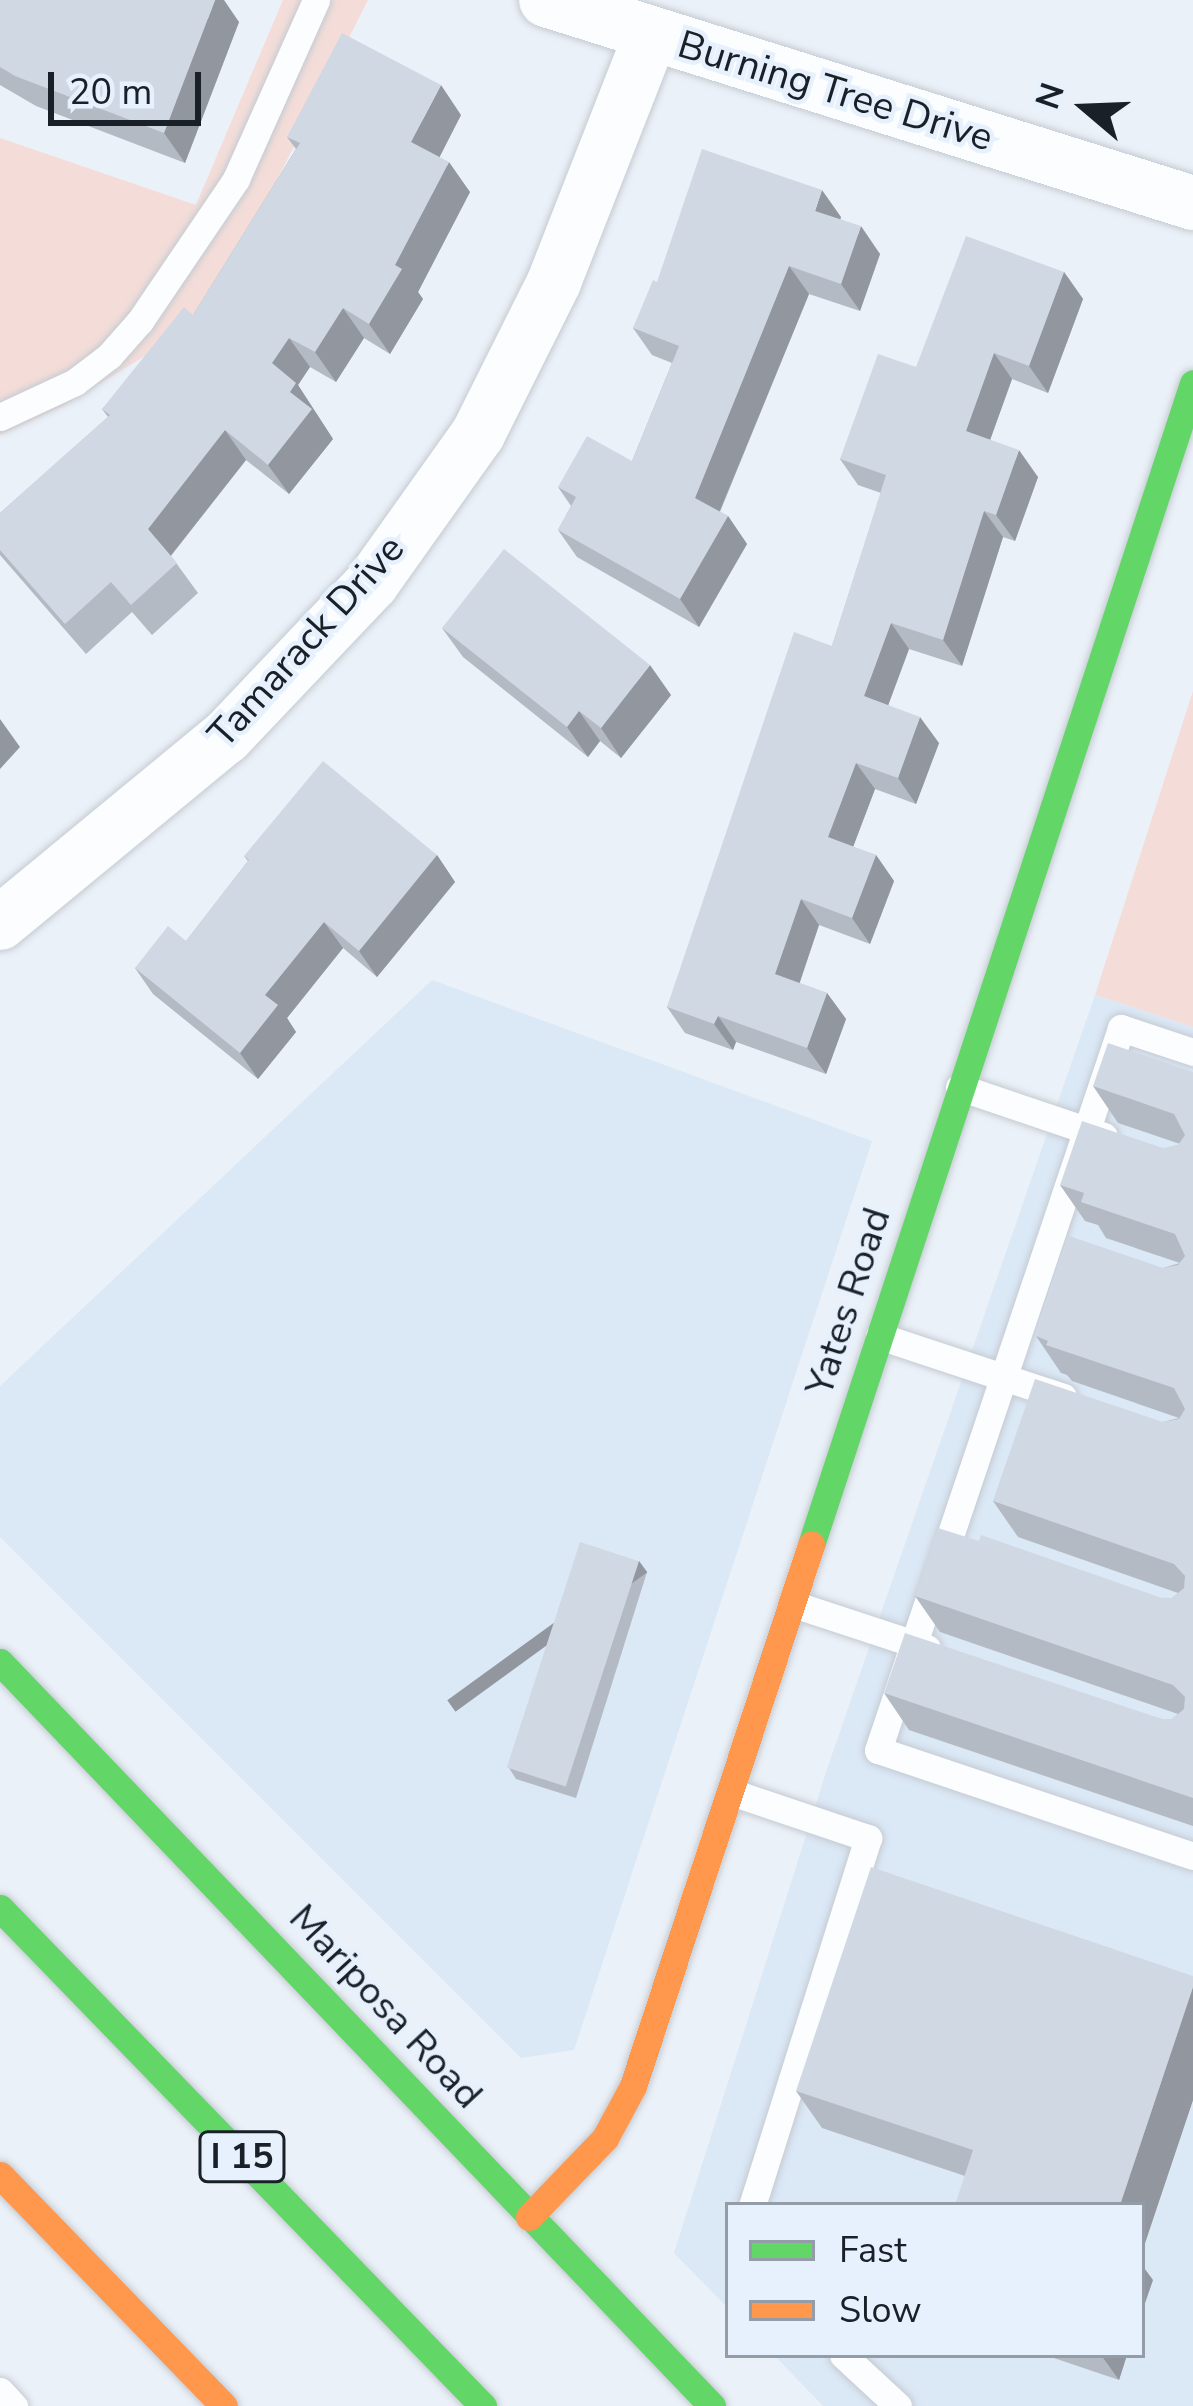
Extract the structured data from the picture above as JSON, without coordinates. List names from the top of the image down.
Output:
{
  "streets": {
    "main road": ["Yates Road", "Mariposa Road", "I 15"],
    "street": ["Burning Tree Drive", "Tamarack Drive"]
  },
  "crossings": [
    ["Burning Tree Drive", "Tamarack Drive"],
    ["Yates Road", "Mariposa Road"]
  ],
  "legend": ["Fast", "Slow"],
  "scale_bar": "20 m",
  "north": "left"
}
